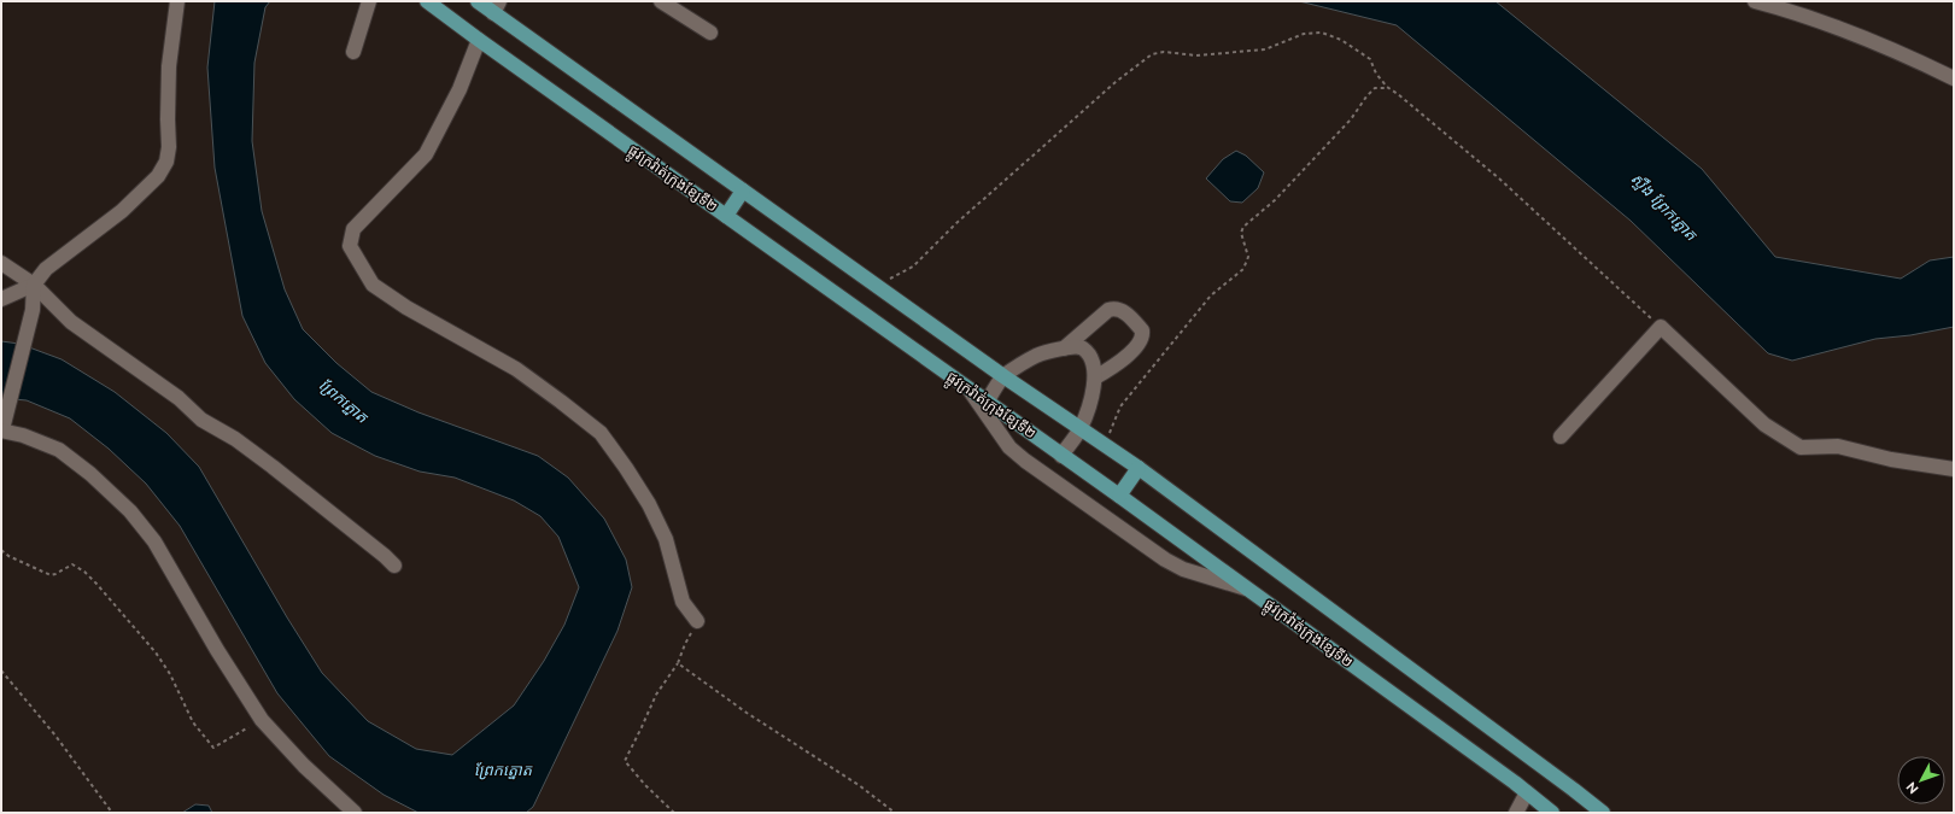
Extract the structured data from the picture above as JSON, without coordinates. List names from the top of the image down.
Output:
{
  "streets": {
    "main road": ["ផ្លូវក្រវ៉ាត់ក្រុងខ្សែទី២"]
  },
  "water": ["ស្ទឹង ព្រែកត្នោត", "ព្រែកត្នោត"],
  "north": "bottom left"
}
